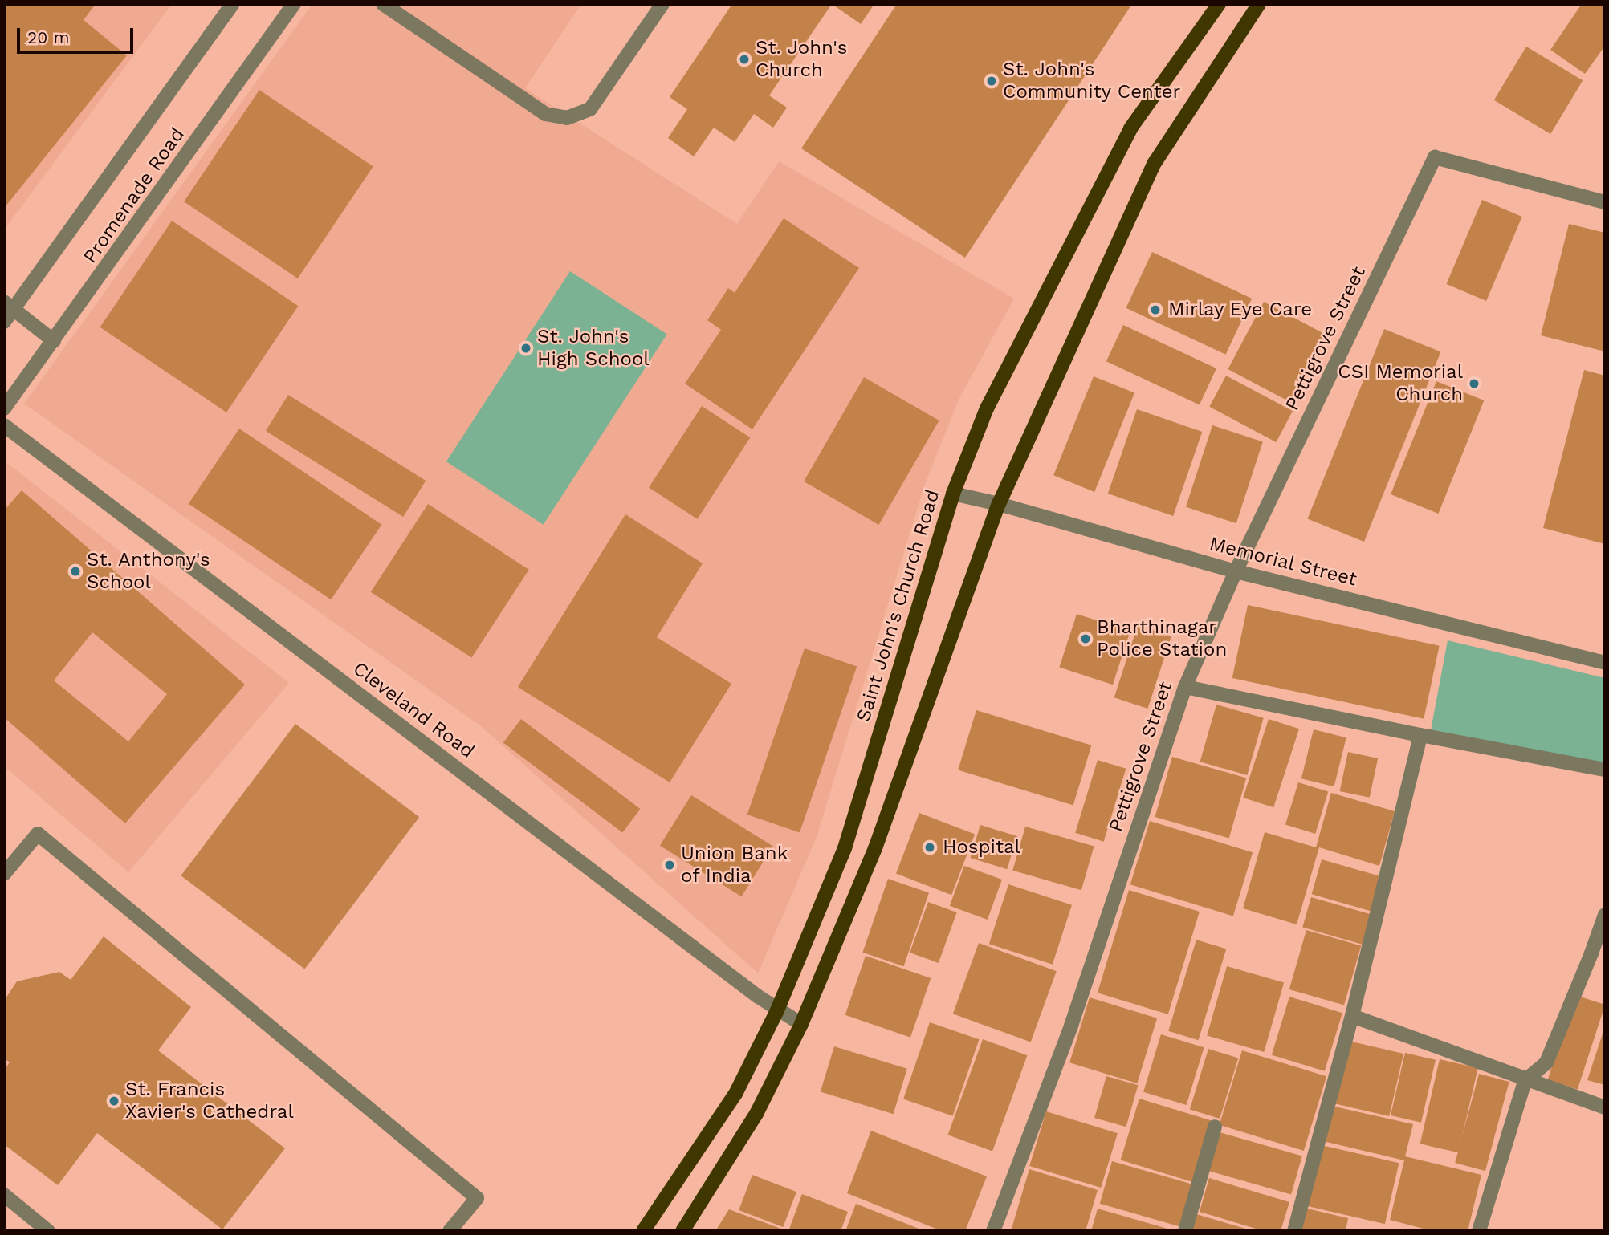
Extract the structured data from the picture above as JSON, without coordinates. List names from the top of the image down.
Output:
{
  "streets": {
    "main road": ["Saint John's Church Road"],
    "street": [
      "Promenade Road",
      "Pettigrove Street",
      "Memorial Street",
      "Cleveland Road"
    ]
  },
  "crossings": [
    ["Pettigrove Street", "Memorial Street"],
    ["Memorial Street", "Saint John's Church Road"],
    ["Saint John's Church Road", "Cleveland Road"]
  ],
  "places": [
    "St. John's Church",
    "St. John's Community Center",
    "Mirlay Eye Care",
    "St. John's High School",
    "CSI Memorial Church",
    "St. Anthony's School",
    "Bharthinagar Police Station",
    "Hospital",
    "Union Bank of India",
    "St. Francis Xavier's Cathedral"
  ],
  "scale_bar": "20 m"
}
